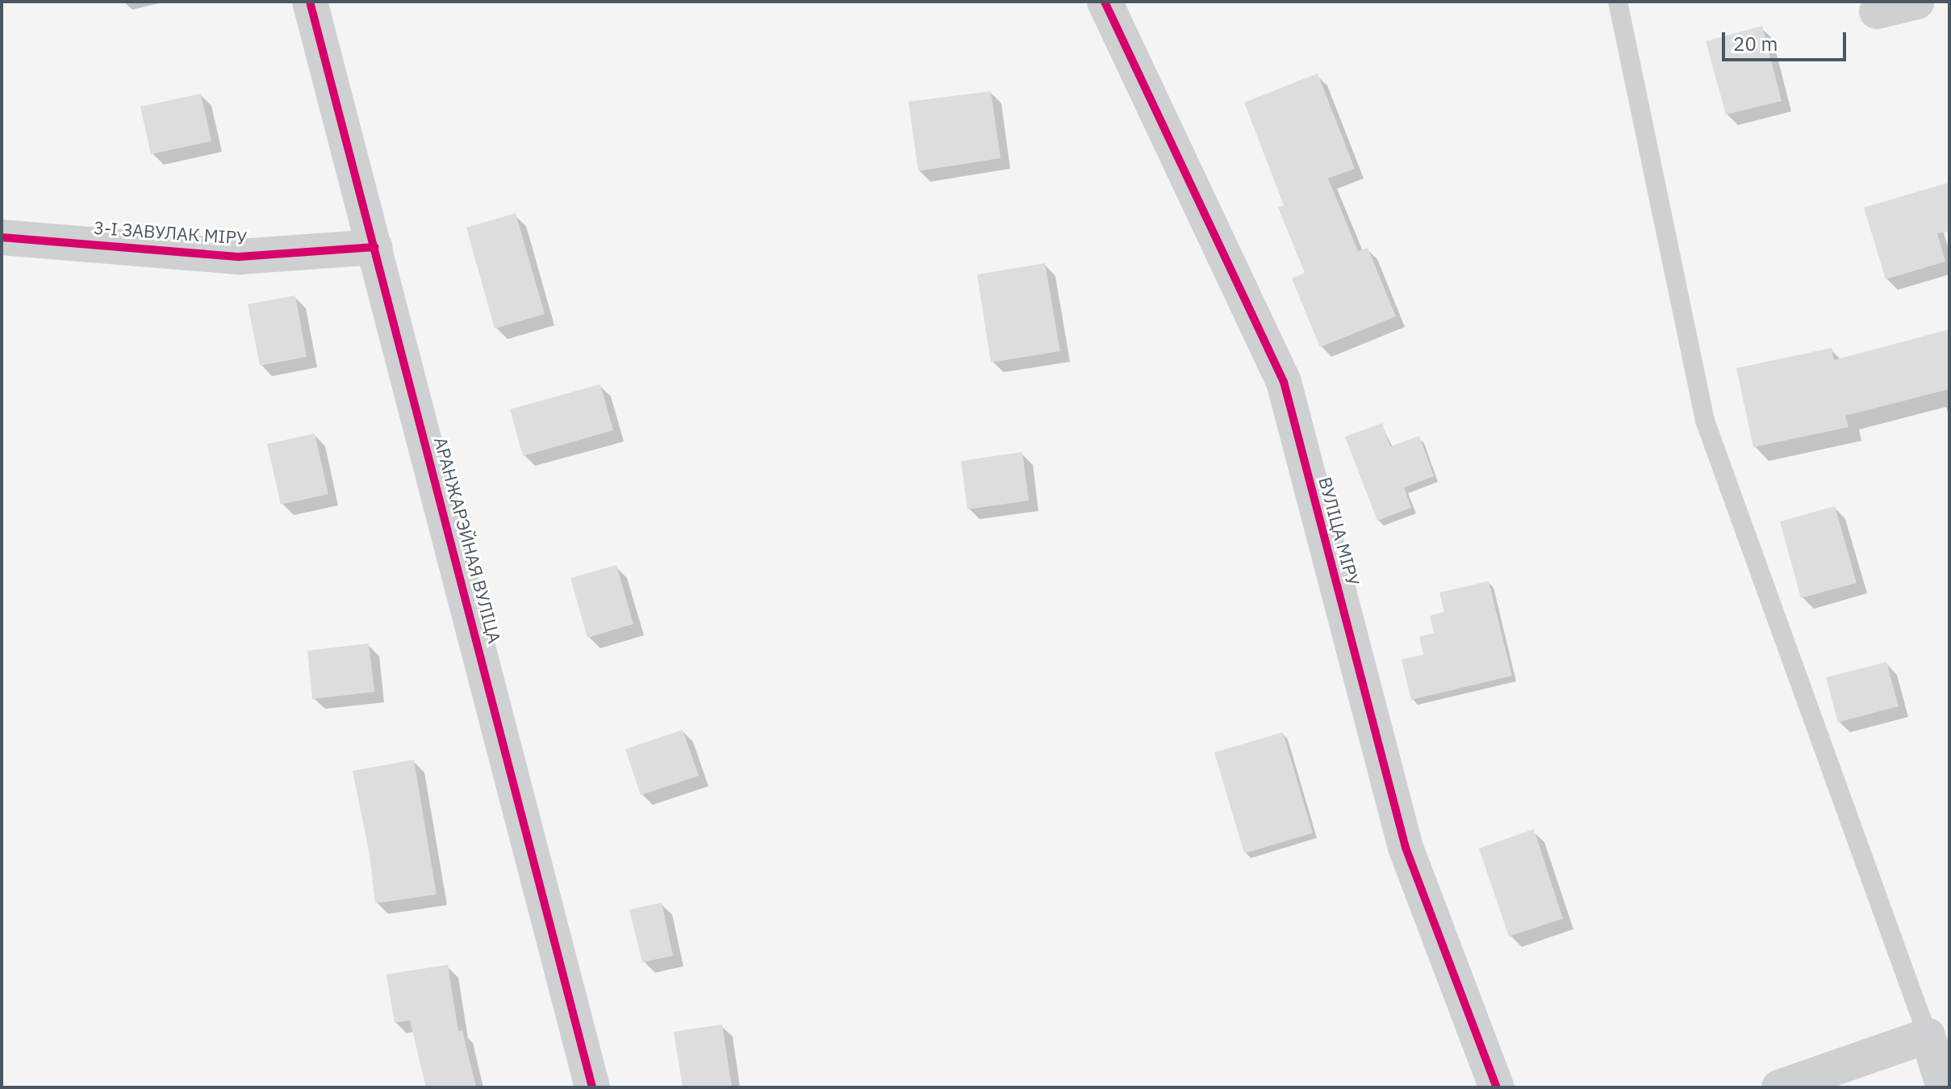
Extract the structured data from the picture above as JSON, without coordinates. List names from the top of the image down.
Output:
{
  "streets": {
    "street": ["3-І ЗАВУЛАК МІРУ", "ВУЛІЦА МІРУ", "АРАНЖАРЭЙНАЯ ВУЛІЦА"]
  },
  "crossings": [
    ["3-І ЗАВУЛАК МІРУ", "АРАНЖАРЭЙНАЯ ВУЛІЦА"]
  ],
  "scale_bar": "20 m"
}
